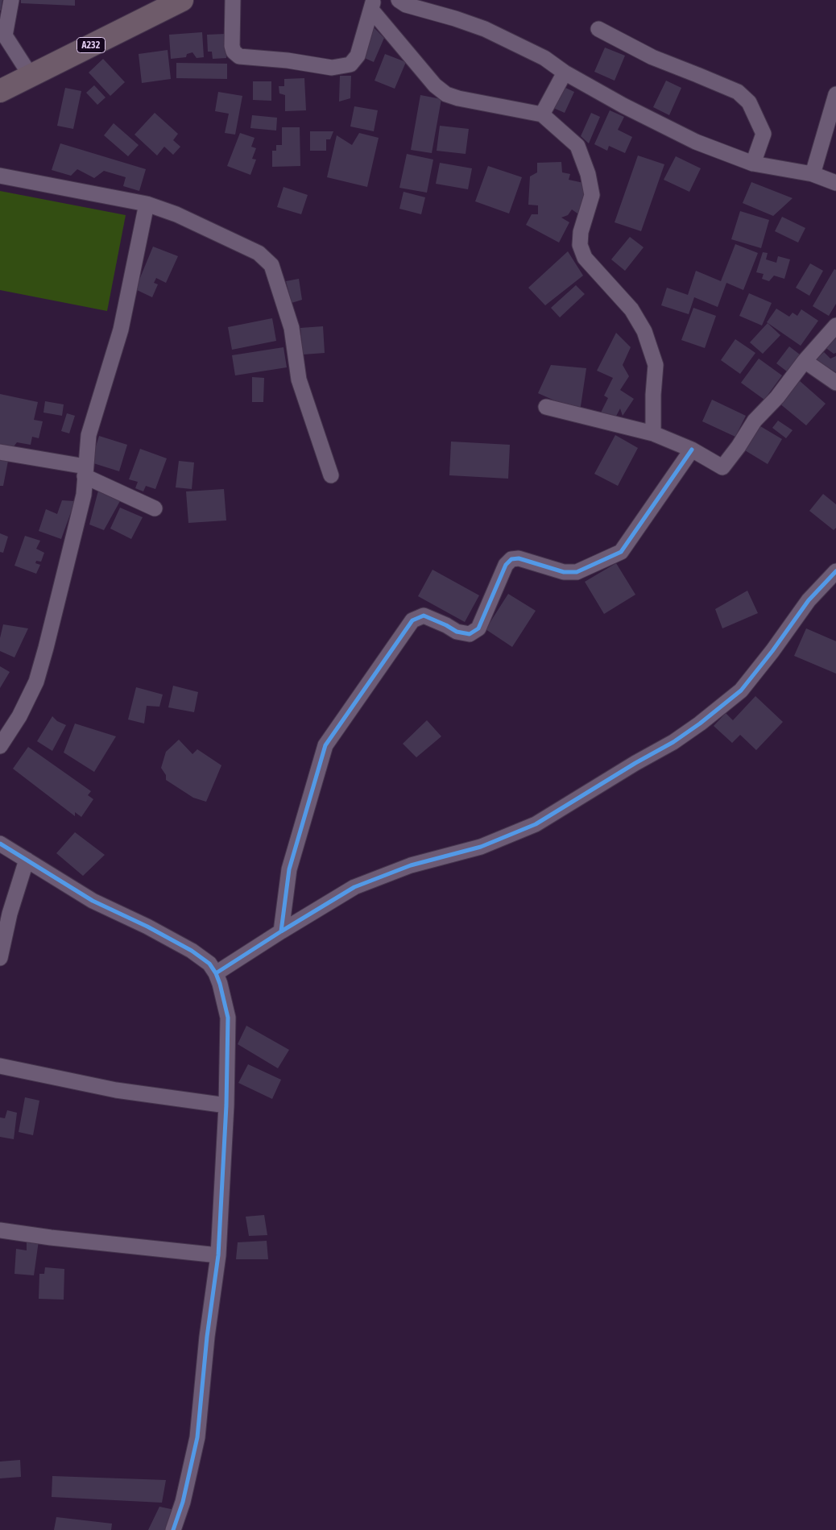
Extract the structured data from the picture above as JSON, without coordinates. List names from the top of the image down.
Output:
{
  "streets": {
    "main road": ["A232"]
  }
}
